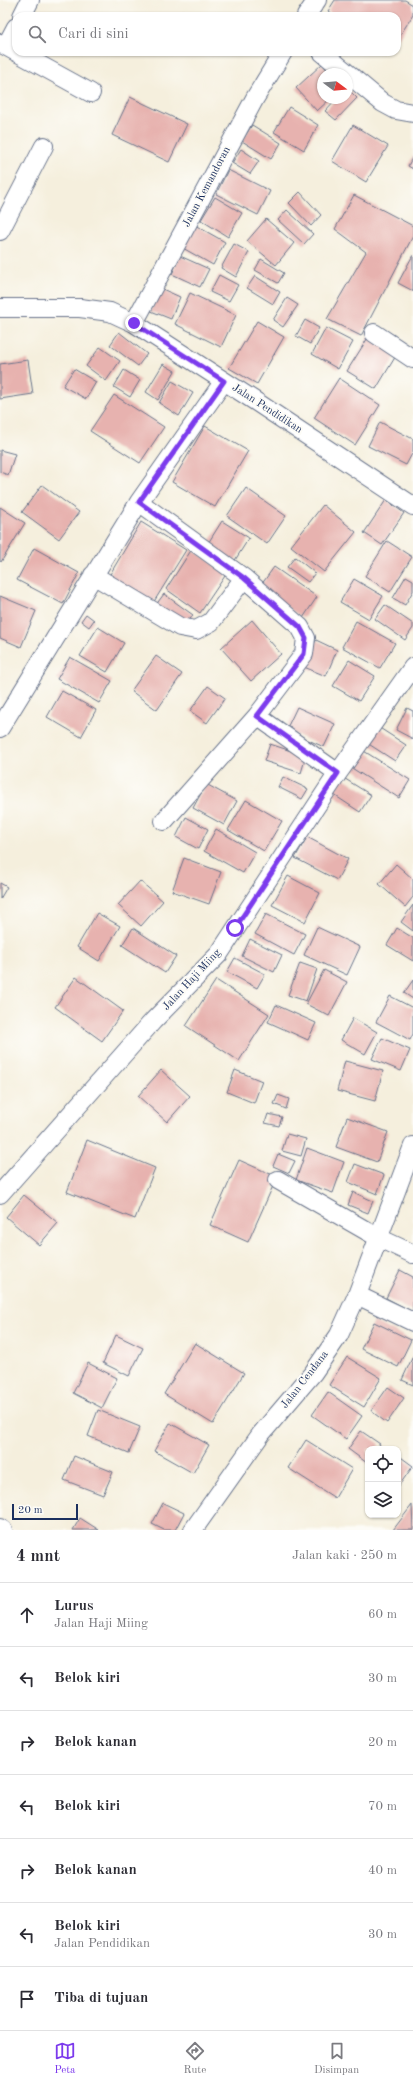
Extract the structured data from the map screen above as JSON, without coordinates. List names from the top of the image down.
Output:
{
  "streets": {
    "street": [
      "Jalan Kemandoran",
      "Jalan Pendidikan",
      "Jalan Haji Miing",
      "Jalan Cendana"
    ]
  },
  "crossings": [
    ["Jalan Kemandoran", "Jalan Pendidikan"]
  ],
  "scale_bar": "20 m",
  "north": "right",
  "page": {
    "search": "Cari di sini",
    "scale": "20 m",
    "heading": ["4 mnt", "Jalan kaki · 250 m"],
    "list": [
      ["Lurus", "Jalan Haji Miing", "60 m"],
      ["Belok kiri", "30 m"],
      ["Belok kanan", "20 m"],
      ["Belok kiri", "70 m"],
      ["Belok kanan", "40 m"],
      ["Belok kiri", "Jalan Pendidikan", "30 m"],
      "Tiba di tujuan"
    ],
    "nav": ["Peta", "Rute", "Disimpan"]
  }
}
